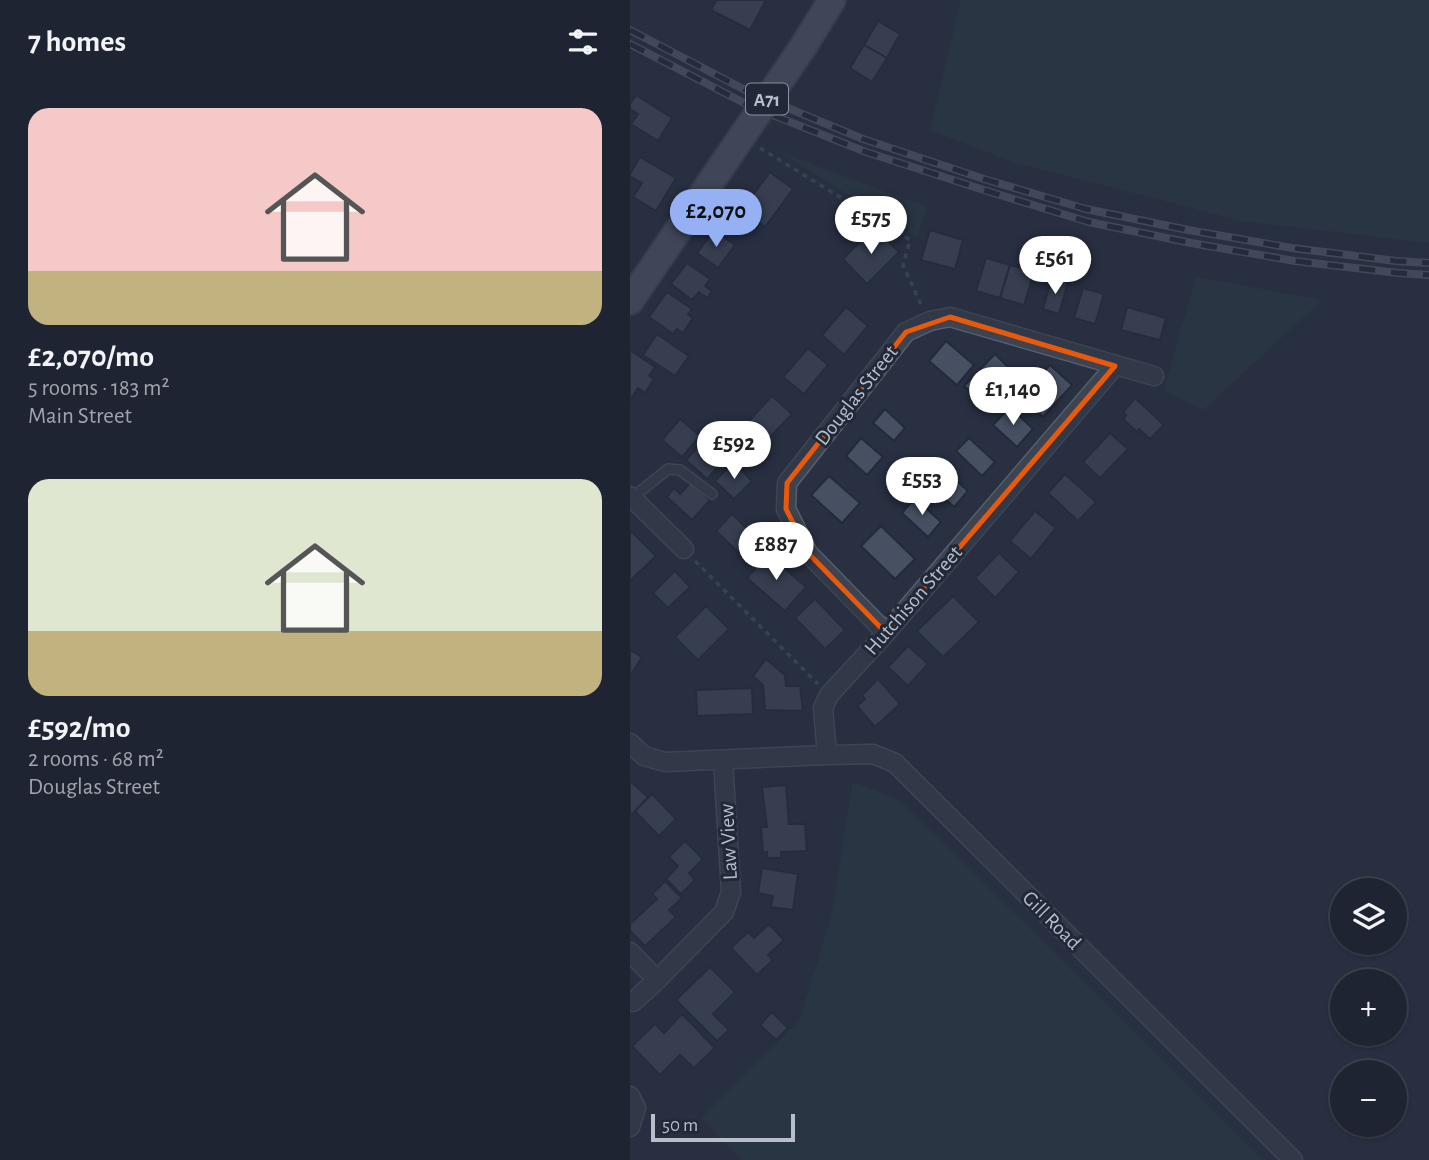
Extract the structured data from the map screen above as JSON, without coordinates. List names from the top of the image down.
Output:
{
  "streets": {
    "main road": ["A71"],
    "street": [
      "Douglas Street",
      "Hutchison Street",
      "Law View",
      "Gill Road"
    ]
  },
  "crossings": [
    ["Douglas Street", "Hutchison Street"],
    ["Law View", "Gill Road"]
  ],
  "scale_bar": "50 m",
  "page": {
    "heading": "7 homes",
    "list": [
      {
        "name": "£2,070/mo",
        "note": "5 rooms · 183 m² · Main Street"
      },
      {
        "name": "£592/mo",
        "note": "2 rooms · 68 m² · Douglas Street"
      }
    ],
    "price": [
      "£2,070",
      "£575",
      "£561",
      "£1,140",
      "£592",
      "£553",
      "£887"
    ],
    "map_buttons": ["+", "−"],
    "scale": "50 m"
  }
}
